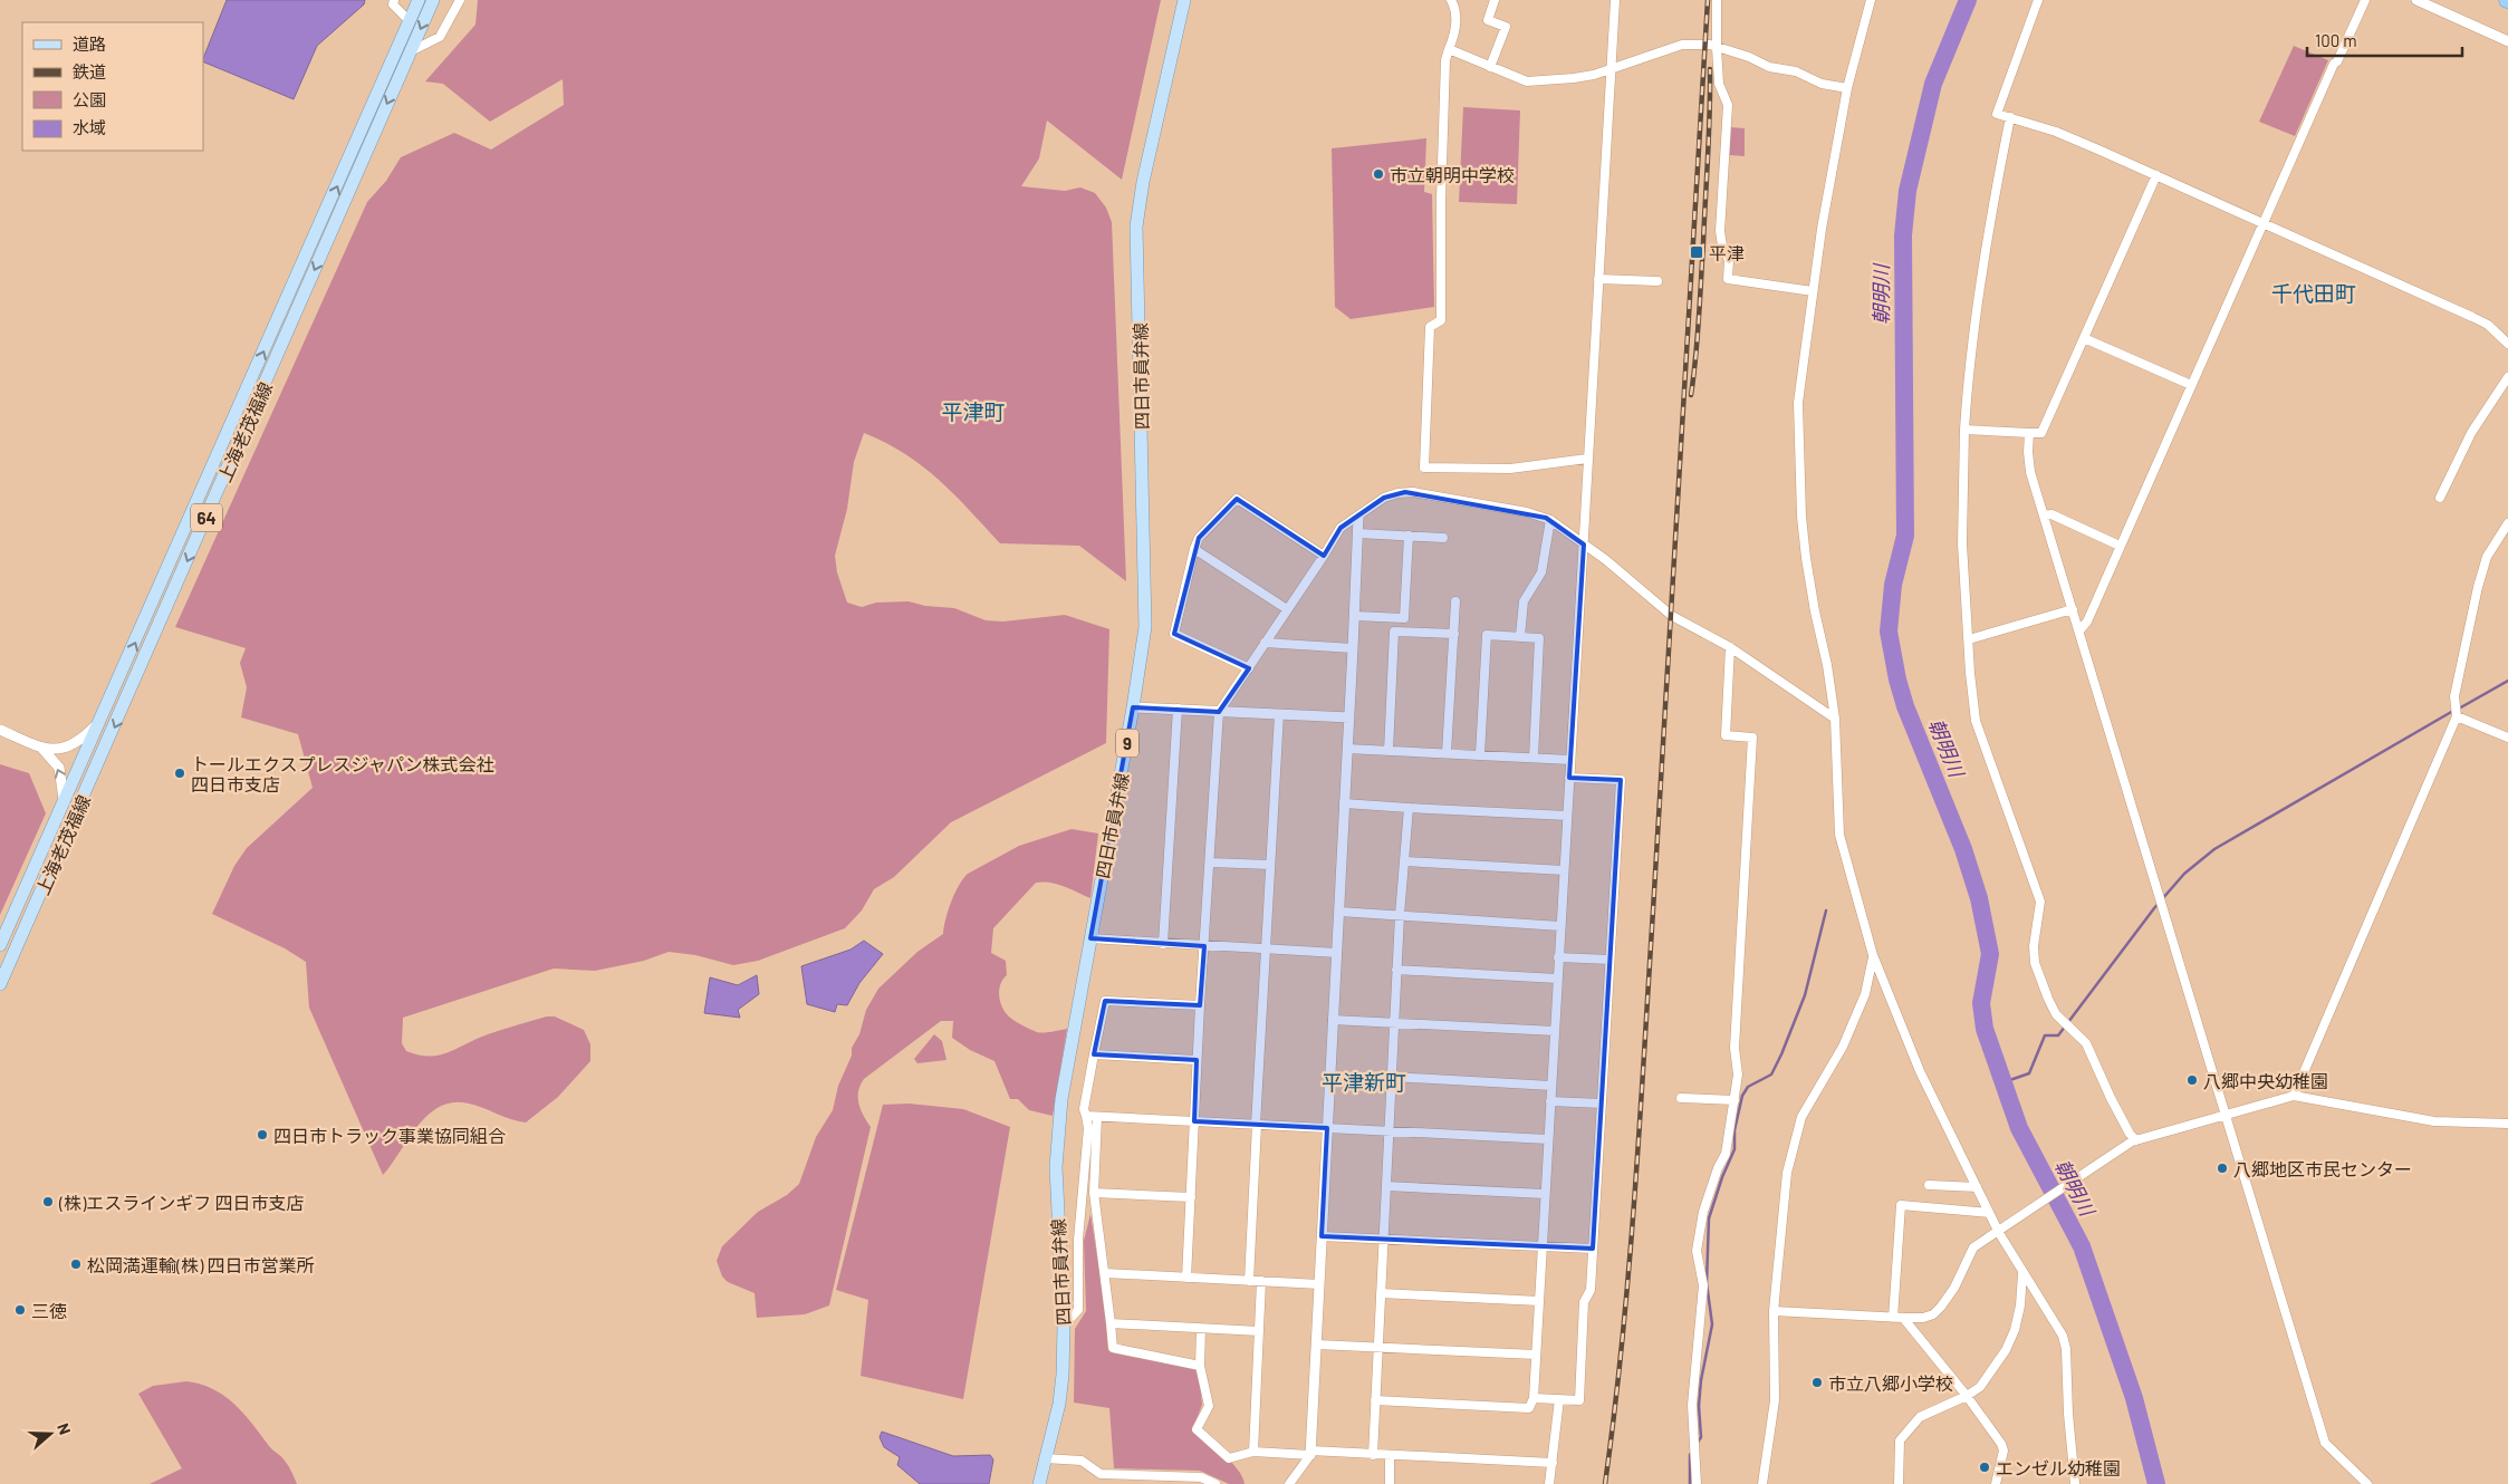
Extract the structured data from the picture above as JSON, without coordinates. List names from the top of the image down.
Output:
{
  "streets": {
    "main road": [
      "四日市員弁線",
      "上海老茂福線",
      "64",
      "9"
    ]
  },
  "districts": ["千代田町", "平津町", "平津新町"],
  "water": ["朝明川"],
  "places": {
    "other": [
      "市立朝明中学校",
      "トールエクスプレスジャパン株式会社 四日市支店",
      "八郷中央幼稚園",
      "四日市トラック事業協同組合",
      "八郷地区市民センター",
      "(株)エスラインギフ 四日市支店",
      "松岡満運輸(株) 四日市営業所",
      "三徳",
      "市立八郷小学校",
      "エンゼル幼稚園"
    ],
    "transit": ["平津"]
  },
  "legend": [
    "道路",
    "鉄道",
    "公園",
    "水域"
  ],
  "scale_bar": "100 m",
  "north": "right"
}
